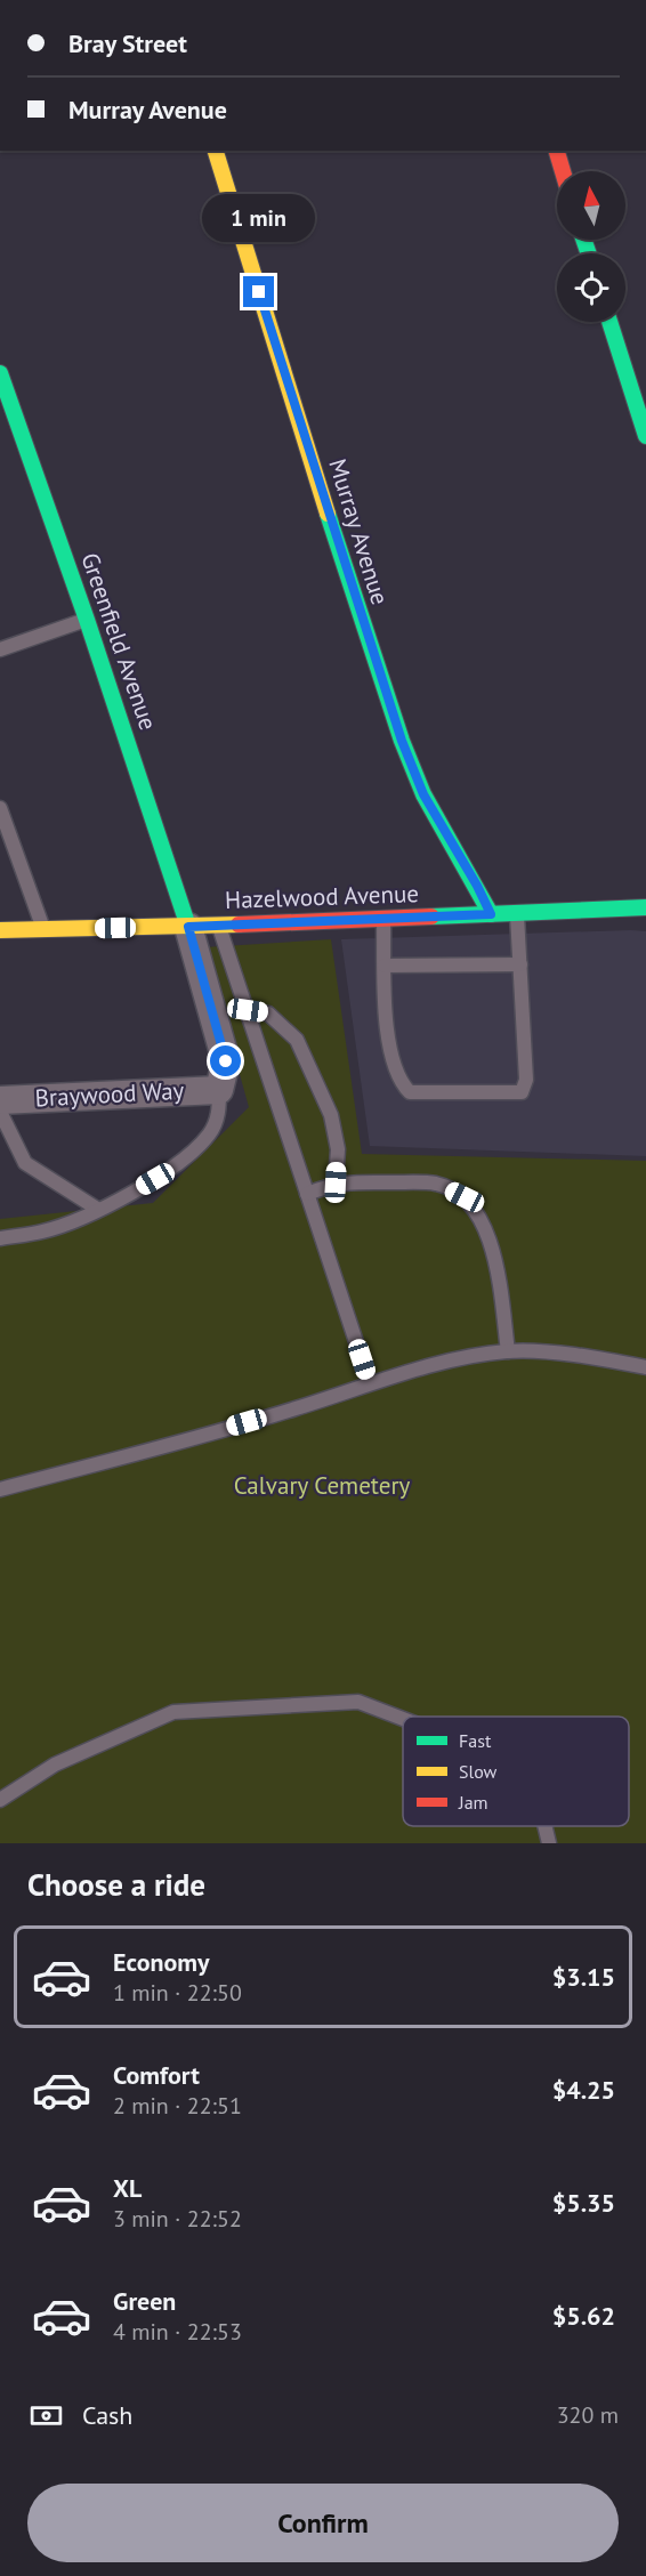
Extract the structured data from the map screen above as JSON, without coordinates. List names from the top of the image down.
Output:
{
  "streets": {
    "main road": ["Murray Avenue", "Greenfield Avenue", "Hazelwood Avenue"],
    "street": ["Braywood Way"]
  },
  "crossings": [
    ["Murray Avenue", "Hazelwood Avenue"],
    ["Greenfield Avenue", "Hazelwood Avenue"]
  ],
  "parks": ["Calvary Cemetery"],
  "legend": ["Fast", "Slow", "Jam"],
  "north": "top",
  "page": {
    "banner": ["Bray Street", "Murray Avenue"],
    "bubble": "1 min",
    "heading": "Choose a ride",
    "list": [
      {
        "name": "Economy",
        "note": "1 min · 22:50",
        "value": "$3.15"
      },
      {
        "name": "Comfort",
        "note": "2 min · 22:51",
        "value": "$4.25"
      },
      {
        "name": "XL",
        "note": "3 min · 22:52",
        "value": "$5.35"
      },
      {
        "name": "Green",
        "note": "4 min · 22:53",
        "value": "$5.62"
      }
    ],
    "pay": ["Cash", "320 m"],
    "buttons": "Confirm"
  }
}
